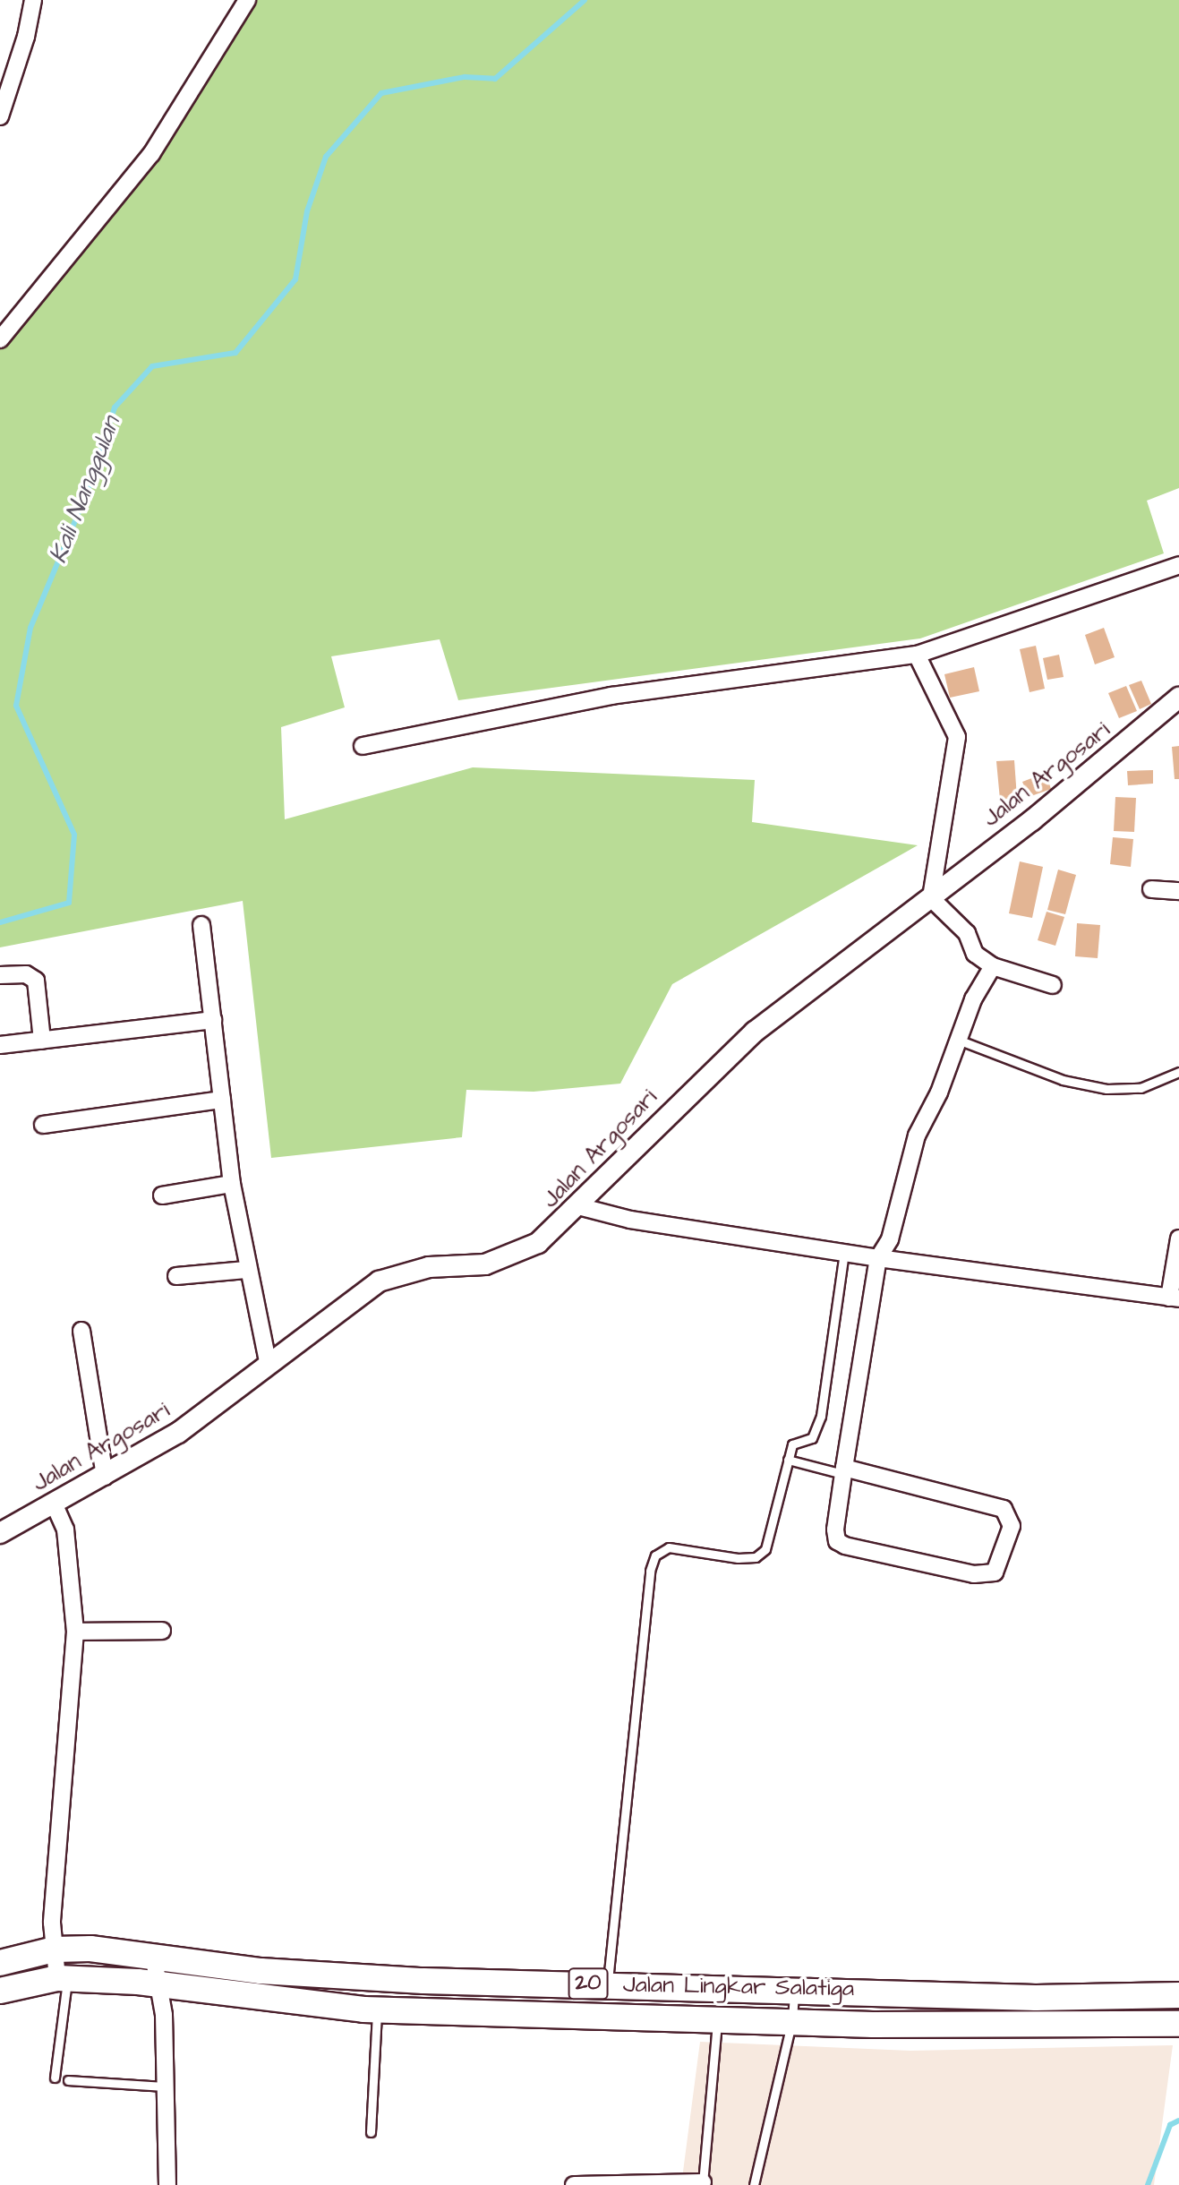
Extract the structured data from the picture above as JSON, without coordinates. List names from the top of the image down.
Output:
{
  "streets": {
    "highway": ["20", "Jalan Lingkar Salatiga"],
    "street": ["Jalan Argosari"]
  },
  "water": ["Kali Nanggulan"]
}
